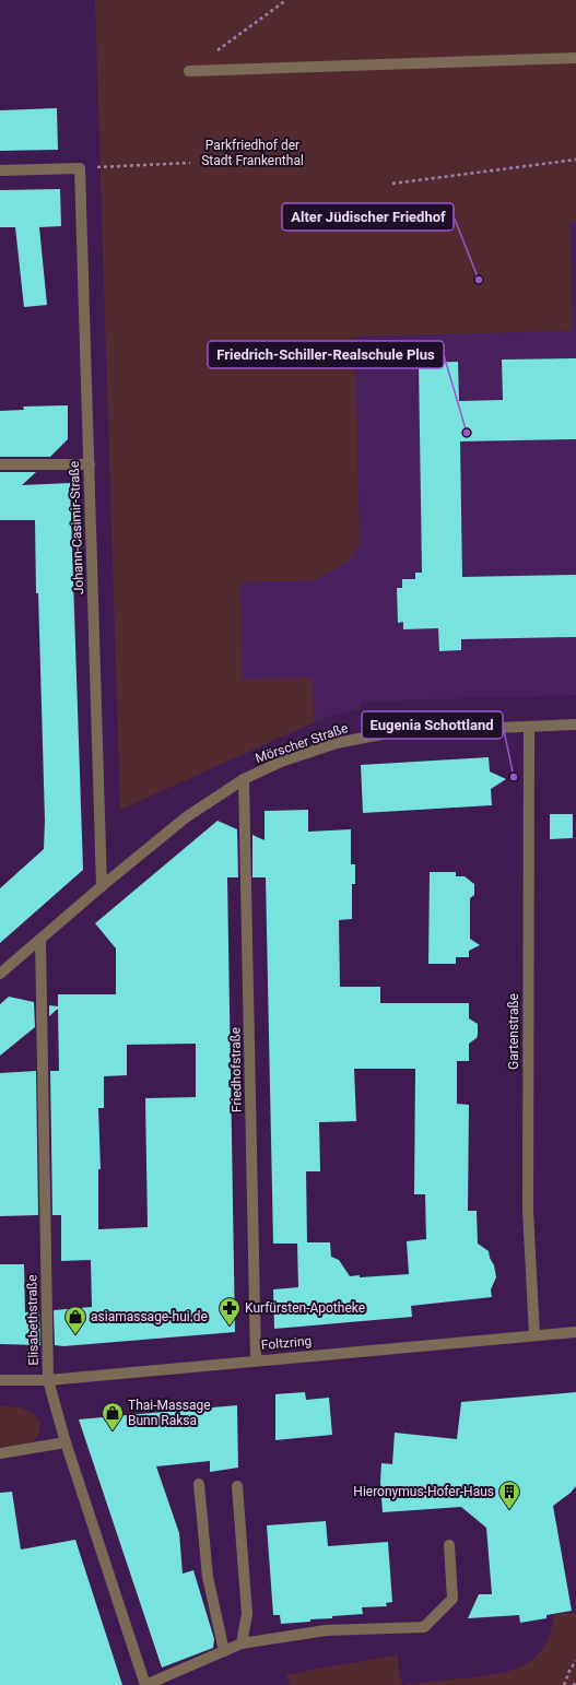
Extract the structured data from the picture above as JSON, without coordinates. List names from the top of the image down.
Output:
{
  "streets": {
    "street": [
      "Johann-Casimir-Straße",
      "Mörscher Straße",
      "Gartenstraße",
      "Friedhofstraße",
      "Elisabethstraße",
      "Foltzring"
    ]
  },
  "crossings": [
    ["Johann-Casimir-Straße", "Mörscher Straße"],
    ["Mörscher Straße", "Gartenstraße"],
    ["Mörscher Straße", "Friedhofstraße"],
    ["Mörscher Straße", "Elisabethstraße"],
    ["Gartenstraße", "Foltzring"],
    ["Friedhofstraße", "Foltzring"],
    ["Elisabethstraße", "Foltzring"]
  ],
  "parks": ["Parkfriedhof der Stadt Frankenthal"],
  "places": {
    "other": ["Alter Jüdischer Friedhof", "Friedrich-Schiller-Realschule Plus", "Eugenia Schottland"],
    "pharmacy": ["Kurfürsten-Apotheke"],
    "shop": ["asiamassage-hui.de", "Thai-Massage Bunn Raksa"],
    "building": ["Hieronymus-Hofer-Haus"]
  }
}
